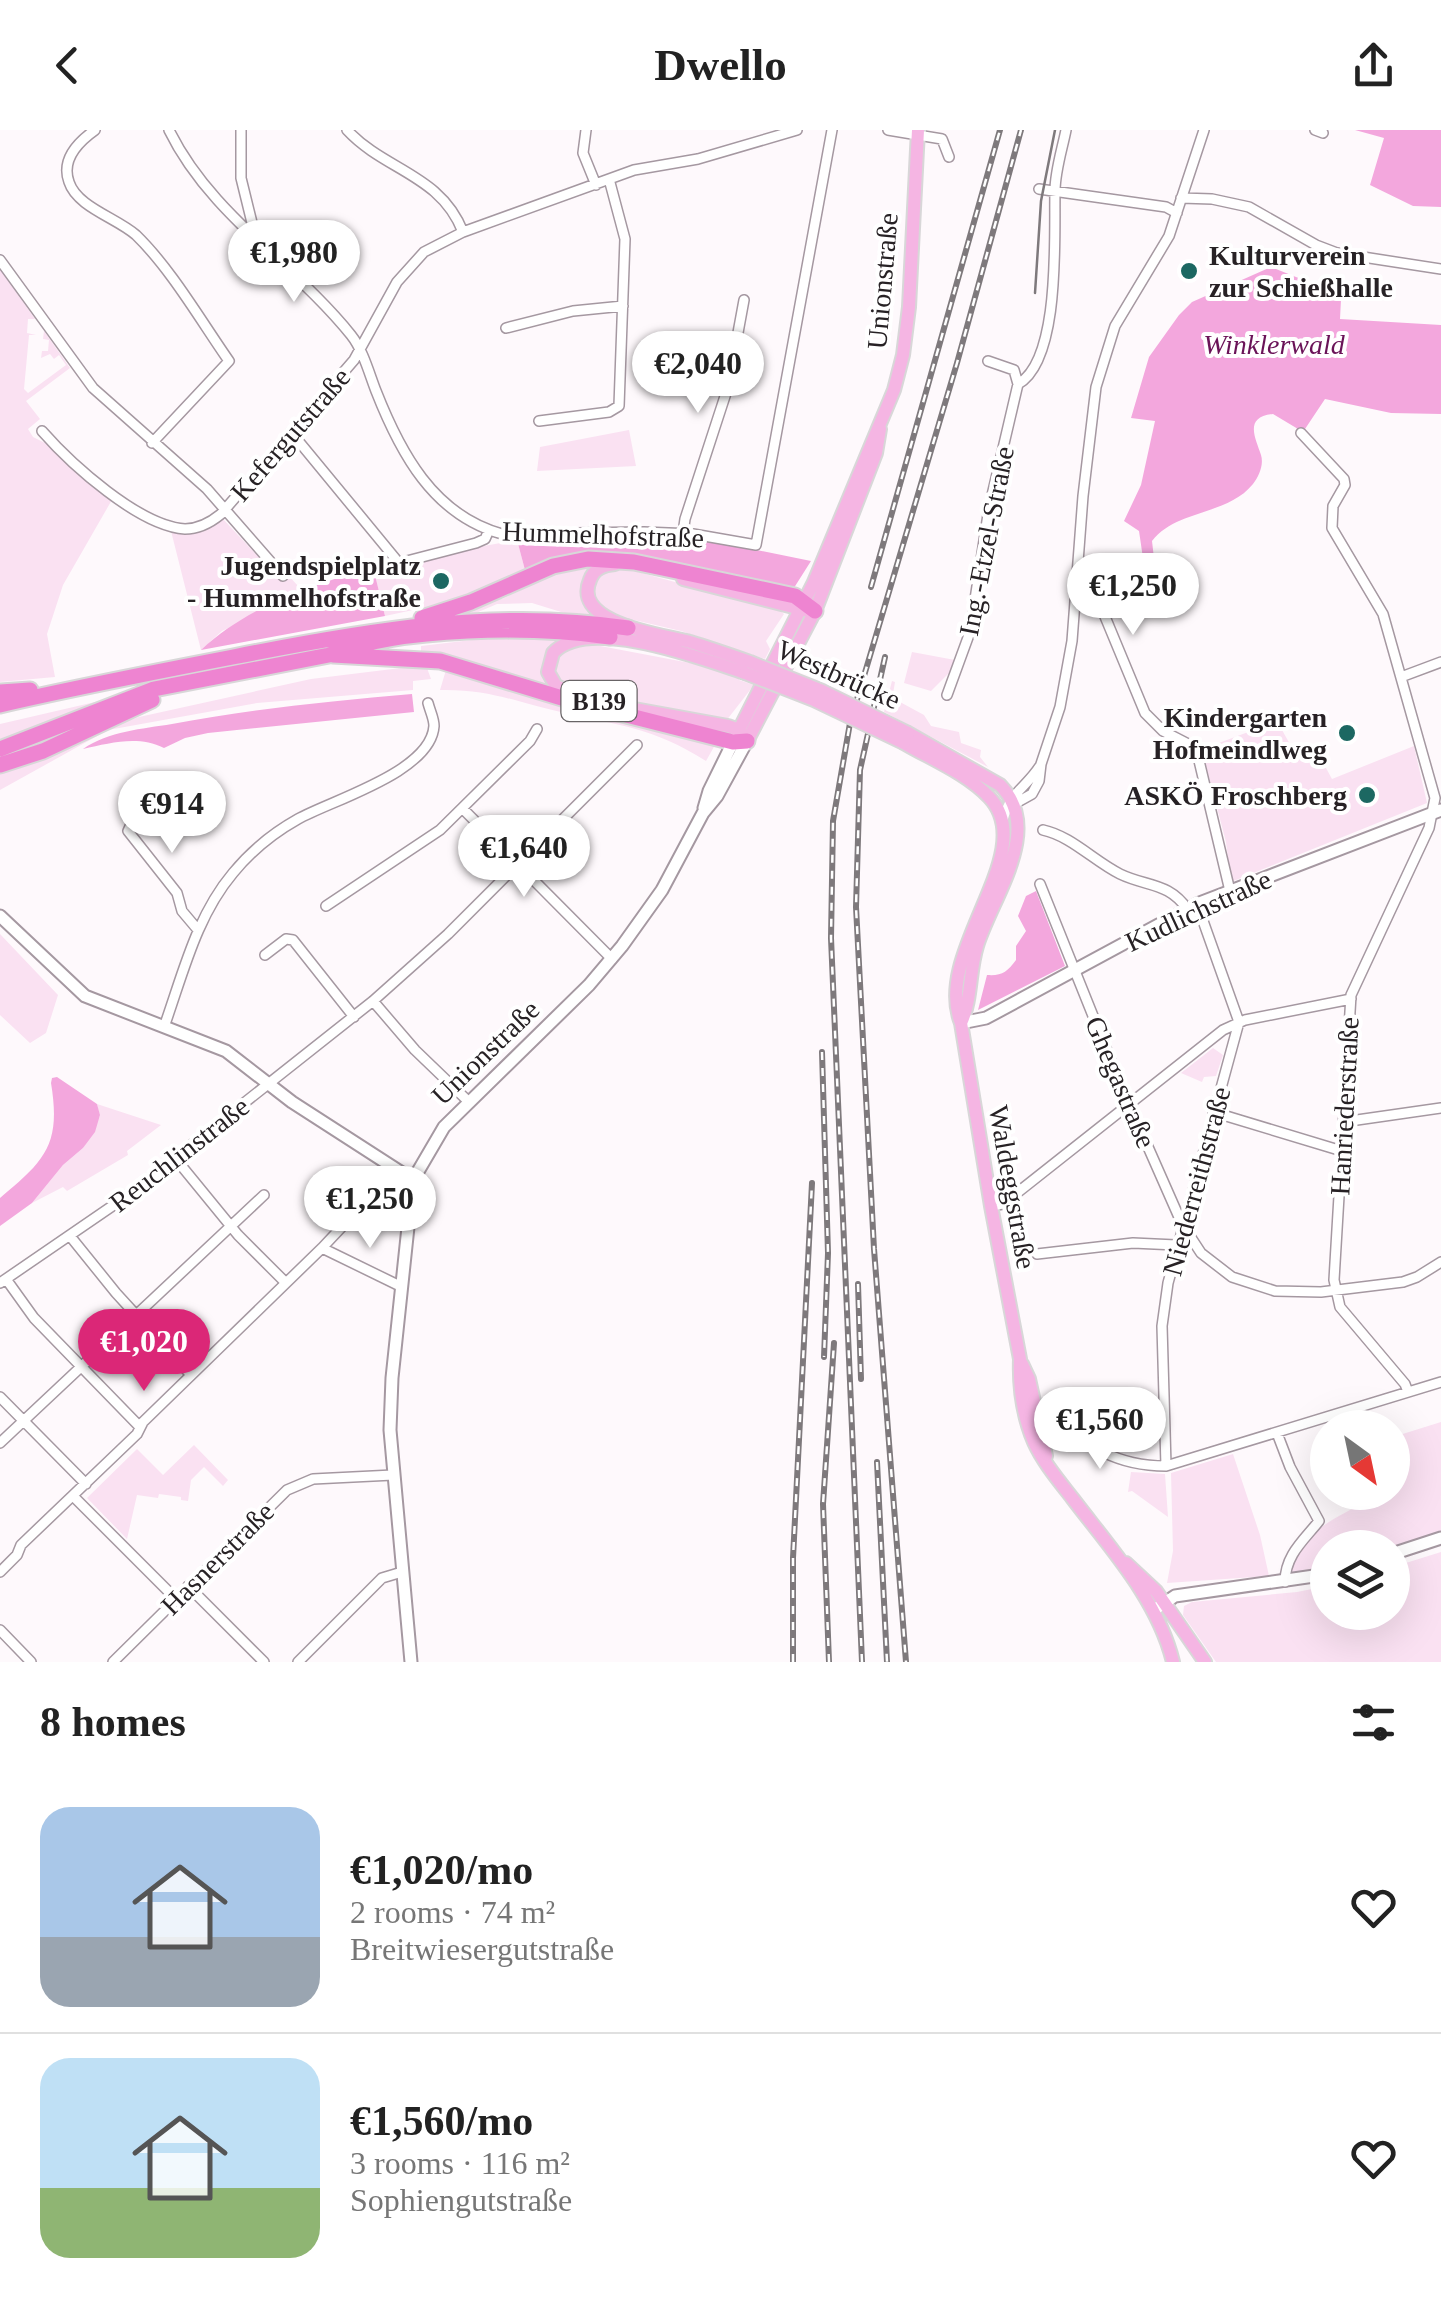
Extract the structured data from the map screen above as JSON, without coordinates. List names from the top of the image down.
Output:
{
  "streets": {
    "main road": [
      "Unionstraße",
      "Westbrücke",
      "B139",
      "Waldeggstraße"
    ],
    "street": [
      "Kefergutstraße",
      "Hummelhofstraße",
      "Ing.-Etzel-Straße",
      "Kudlichstraße",
      "Ghegastraße",
      "Hanriederstraße",
      "Reuchlinstraße",
      "Niederreithstraße",
      "Hasnerstraße"
    ]
  },
  "crossings": [
    ["Unionstraße", "B139"],
    ["Unionstraße", "Hasnerstraße"],
    ["Kefergutstraße", "Hummelhofstraße"],
    ["Westbrücke", "B139"],
    ["B139", "Waldeggstraße"],
    ["Kudlichstraße", "Ghegastraße"],
    ["Kudlichstraße", "Hanriederstraße"],
    ["Kudlichstraße", "Waldeggstraße"],
    ["Ghegastraße", "Hanriederstraße"],
    ["Ghegastraße", "Niederreithstraße"]
  ],
  "parks": ["Winklerwald"],
  "places": [
    "Kulturverein zur Schießhalle",
    "Jugendspielplatz - Hummelhofstraße",
    "Kindergarten Hofmeindlweg",
    "ASKÖ Froschberg"
  ],
  "north": "bottom right",
  "page": {
    "header": "Dwello",
    "price": [
      "€1,980",
      "€2,040",
      "€1,250",
      "€914",
      "€1,640",
      "€1,250",
      "€1,020",
      "€1,560"
    ],
    "heading": "8 homes",
    "list": [
      {
        "name": "€1,020/mo",
        "note": "2 rooms · 74 m² · Breitwiesergutstraße"
      },
      {
        "name": "€1,560/mo",
        "note": "3 rooms · 116 m² · Sophiengutstraße"
      }
    ]
  }
}
